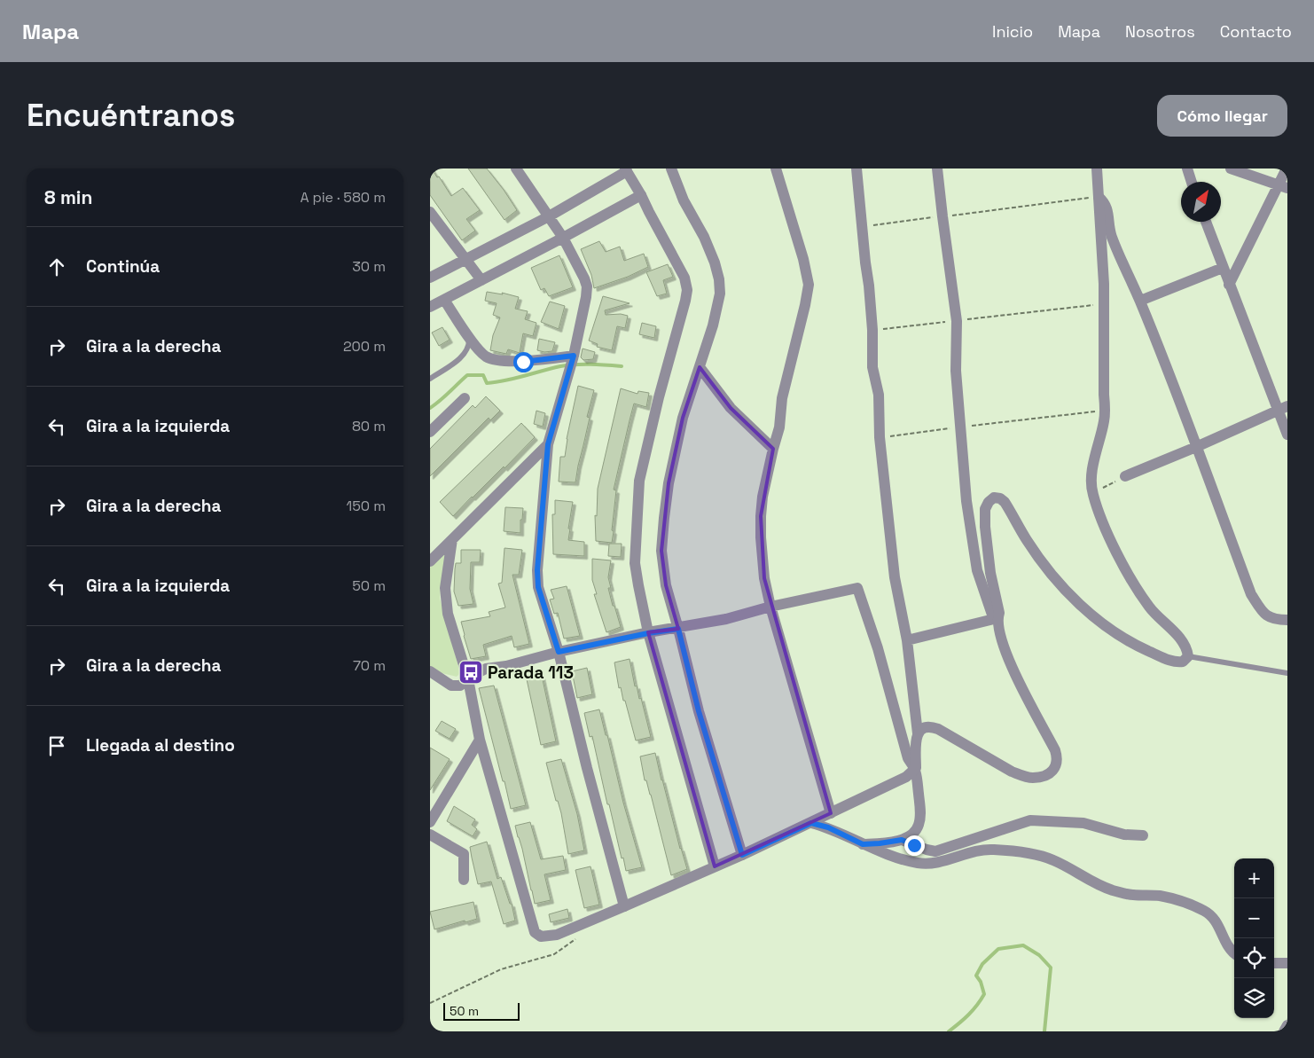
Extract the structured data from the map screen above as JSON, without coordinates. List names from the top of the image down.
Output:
{
  "places": {
    "bus stop": ["Parada 113"]
  },
  "scale_bar": "50 m",
  "north": "top right",
  "page": {
    "header": "Mapa",
    "nav": [
      "Inicio",
      "Mapa",
      "Nosotros",
      "Contacto"
    ],
    "buttons": "Cómo llegar",
    "title": "Encuéntranos",
    "heading": ["8 min", "A pie · 580 m"],
    "list": [
      ["Continúa", "30 m"],
      ["Gira a la derecha", "200 m"],
      ["Gira a la izquierda", "80 m"],
      ["Gira a la derecha", "150 m"],
      ["Gira a la izquierda", "50 m"],
      ["Gira a la derecha", "70 m"],
      "Llegada al destino"
    ],
    "map_buttons": ["+", "−"],
    "scale": "50 m"
  }
}
